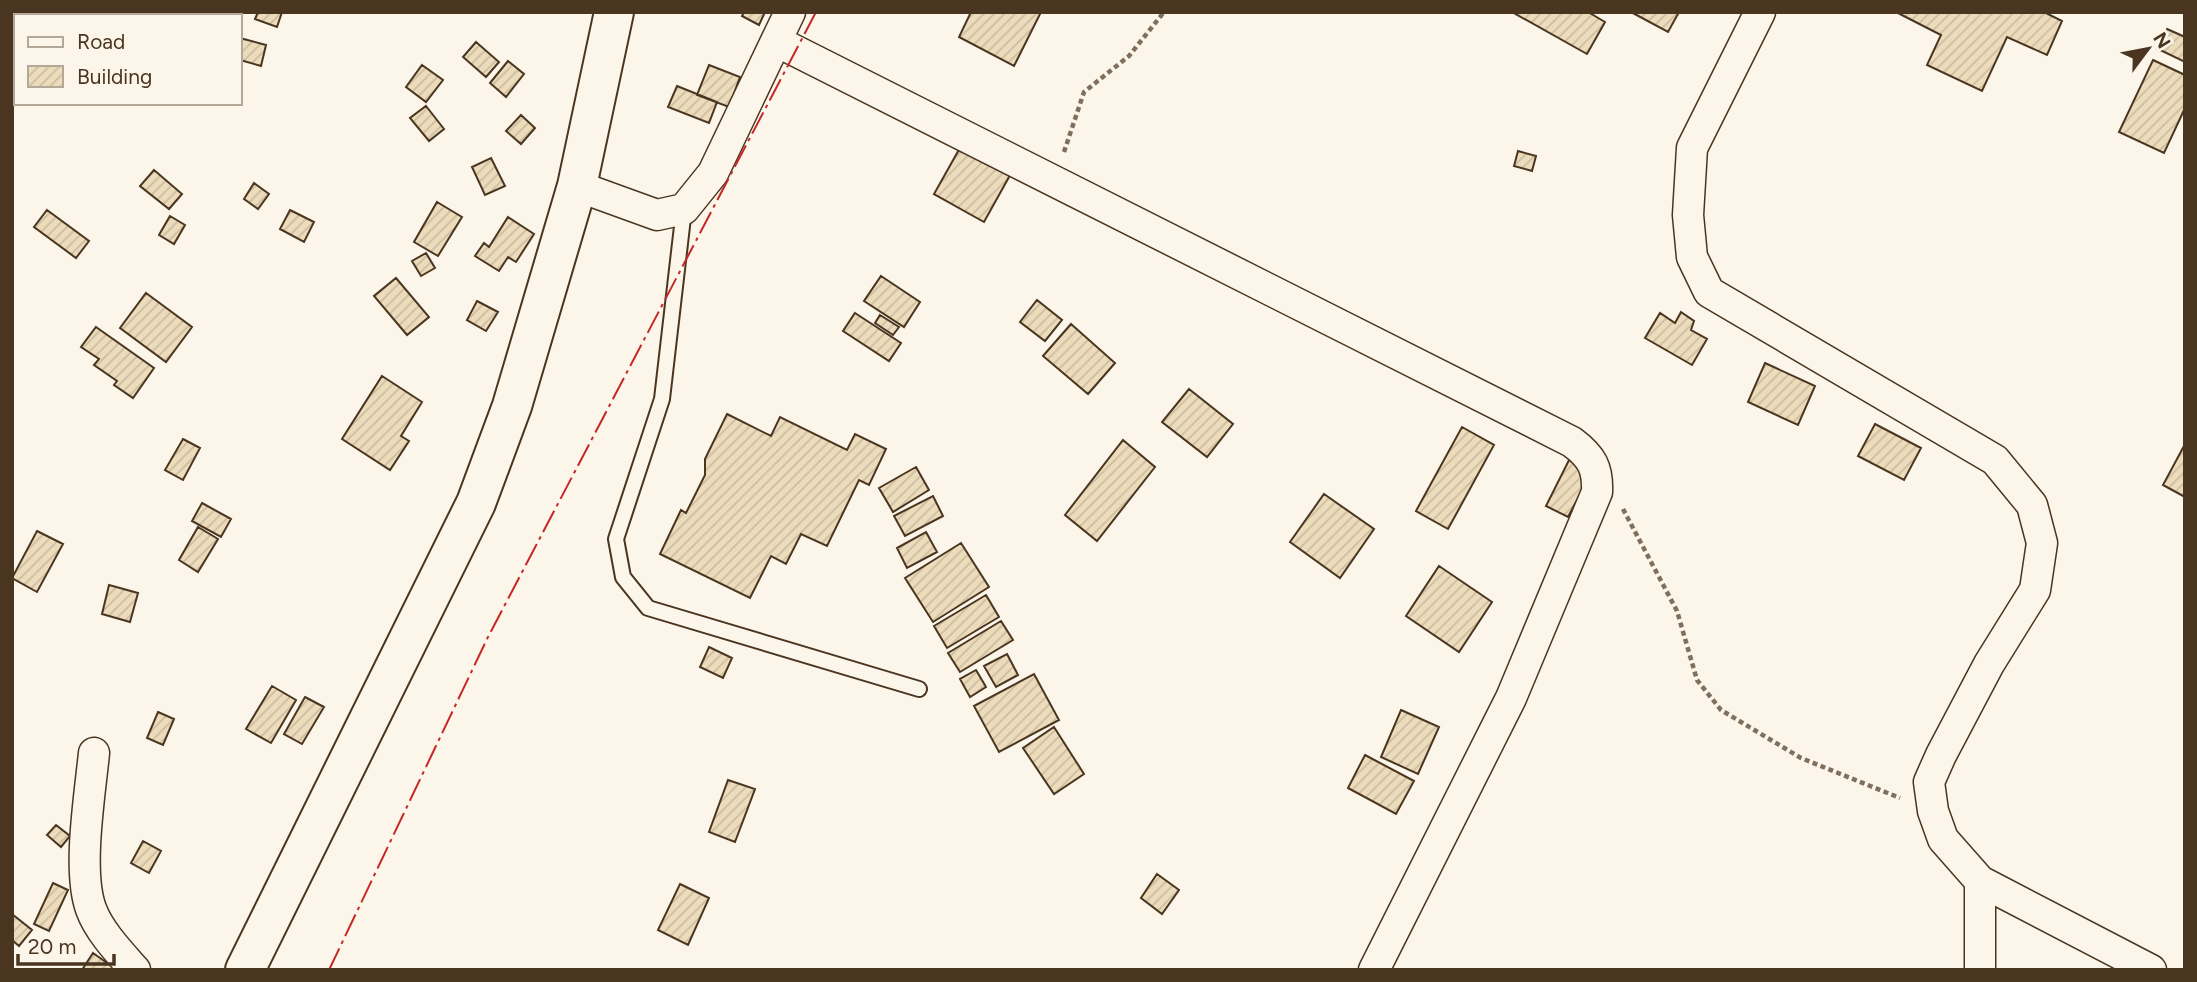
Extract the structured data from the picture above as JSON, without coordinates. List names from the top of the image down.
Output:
{
  "legend": ["Road", "Building"],
  "scale_bar": "20 m",
  "north": "top right"
}
